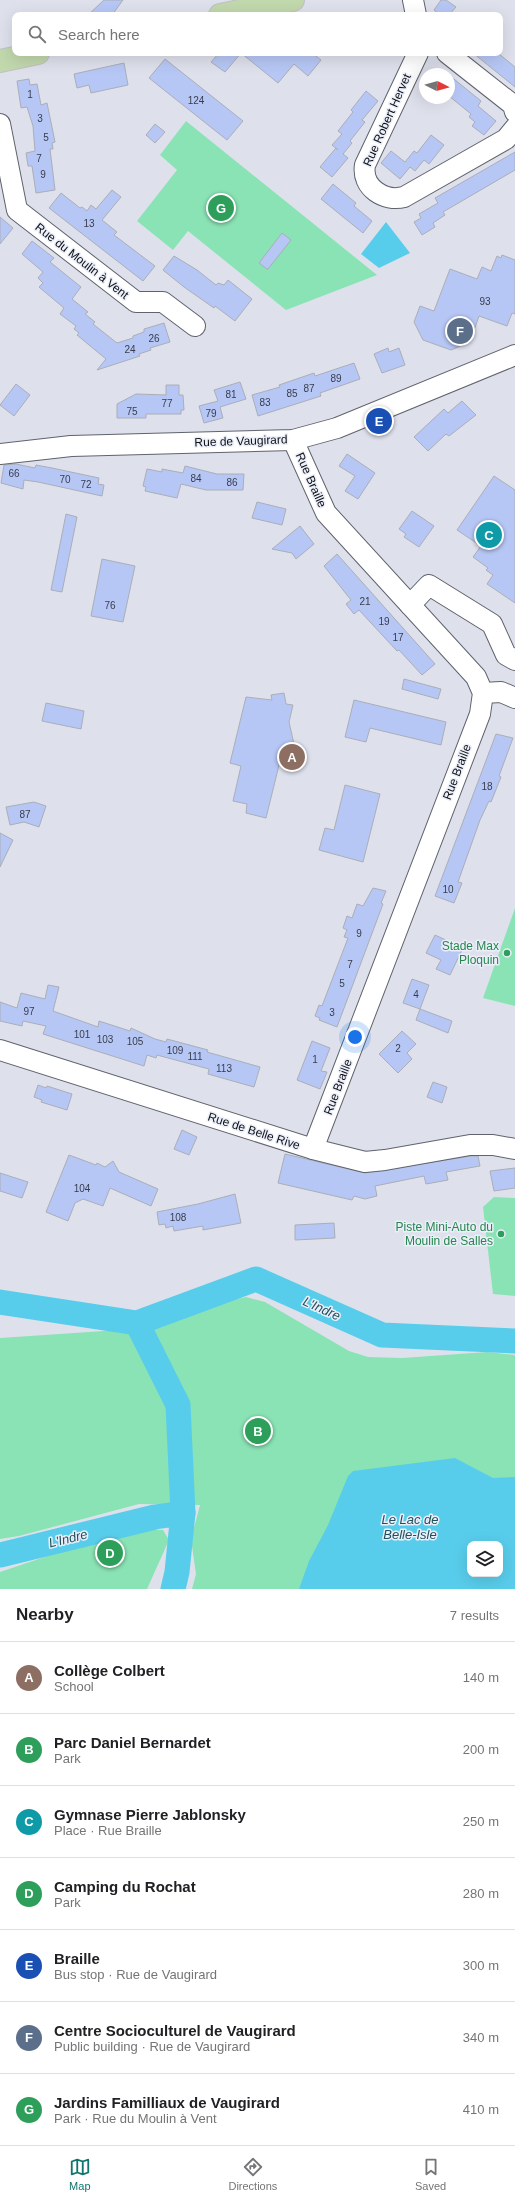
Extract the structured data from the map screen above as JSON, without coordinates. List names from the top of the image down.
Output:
{
  "streets": {
    "street": [
      "Rue Robert Hervet",
      "Rue du Moulin à Vent",
      "Rue de Vaugirard",
      "Rue Braille",
      "Rue de Belle Rive"
    ]
  },
  "crossings": [
    ["Rue de Vaugirard", "Rue Braille"],
    ["Rue Braille", "Rue de Belle Rive"]
  ],
  "water": ["L'Indre", "Le Lac de Belle-Isle"],
  "places": ["Stade Max Ploquin", "Piste Mini-Auto du Moulin de Salles"],
  "house_numbers": [
    "1",
    "124",
    "3",
    "5",
    "7",
    "9",
    "13",
    "93",
    "26",
    "24",
    "89",
    "87",
    "85",
    "81",
    "83",
    "77",
    "75",
    "79",
    "66",
    "84",
    "70",
    "86",
    "72",
    "21",
    "76",
    "19",
    "17",
    "18",
    "87",
    "10",
    "9",
    "7",
    "5",
    "4",
    "97",
    "3",
    "101",
    "103",
    "105",
    "2",
    "109",
    "111",
    "1",
    "113",
    "104",
    "108"
  ],
  "north": "right",
  "page": {
    "search": "Search here",
    "pins": [
      "G",
      "F",
      "E",
      "C",
      "A",
      "B",
      "D"
    ],
    "heading": ["Nearby", "7 results"],
    "list": [
      {
        "mark": "A",
        "name": "Collège Colbert",
        "note": "School",
        "value": "140 m"
      },
      {
        "mark": "B",
        "name": "Parc Daniel Bernardet",
        "note": "Park",
        "value": "200 m"
      },
      {
        "mark": "C",
        "name": "Gymnase Pierre Jablonsky",
        "note": "Place · Rue Braille",
        "value": "250 m"
      },
      {
        "mark": "D",
        "name": "Camping du Rochat",
        "note": "Park",
        "value": "280 m"
      },
      {
        "mark": "E",
        "name": "Braille",
        "note": "Bus stop · Rue de Vaugirard",
        "value": "300 m"
      },
      {
        "mark": "F",
        "name": "Centre Socioculturel de Vaugirard",
        "note": "Public building · Rue de Vaugirard",
        "value": "340 m"
      },
      {
        "mark": "G",
        "name": "Jardins Familliaux de Vaugirard",
        "note": "Park · Rue du Moulin à Vent",
        "value": "410 m"
      }
    ],
    "nav": ["Map", "Directions", "Saved"]
  }
}
